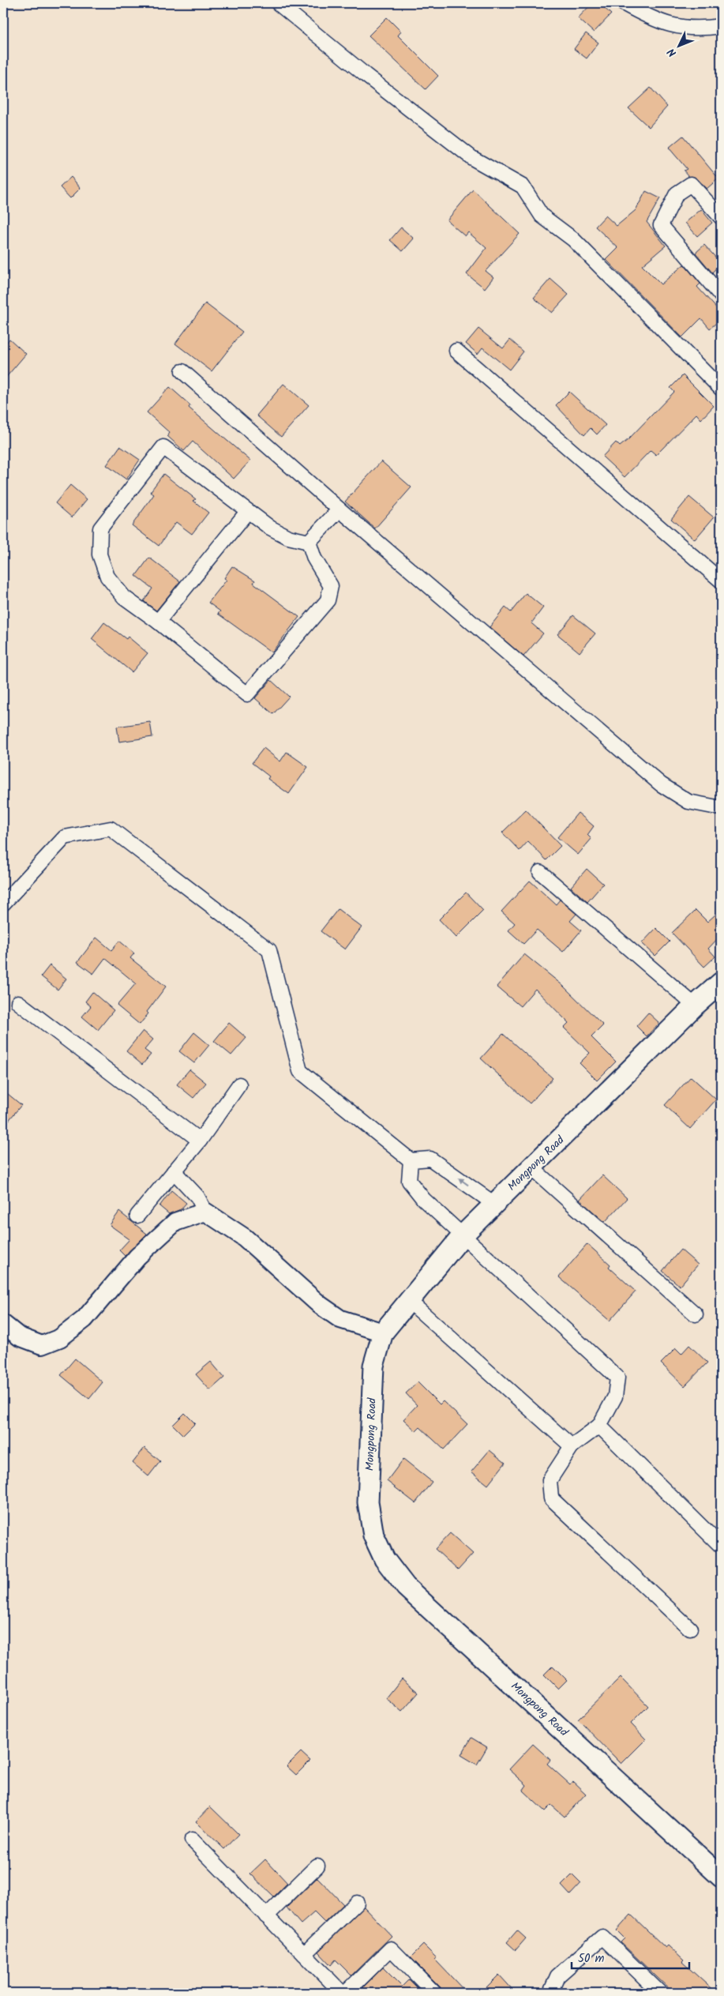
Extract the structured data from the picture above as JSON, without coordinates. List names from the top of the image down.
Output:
{
  "streets": {
    "main road": ["Mongpong Road"]
  },
  "scale_bar": "50 m",
  "north": "bottom left"
}
